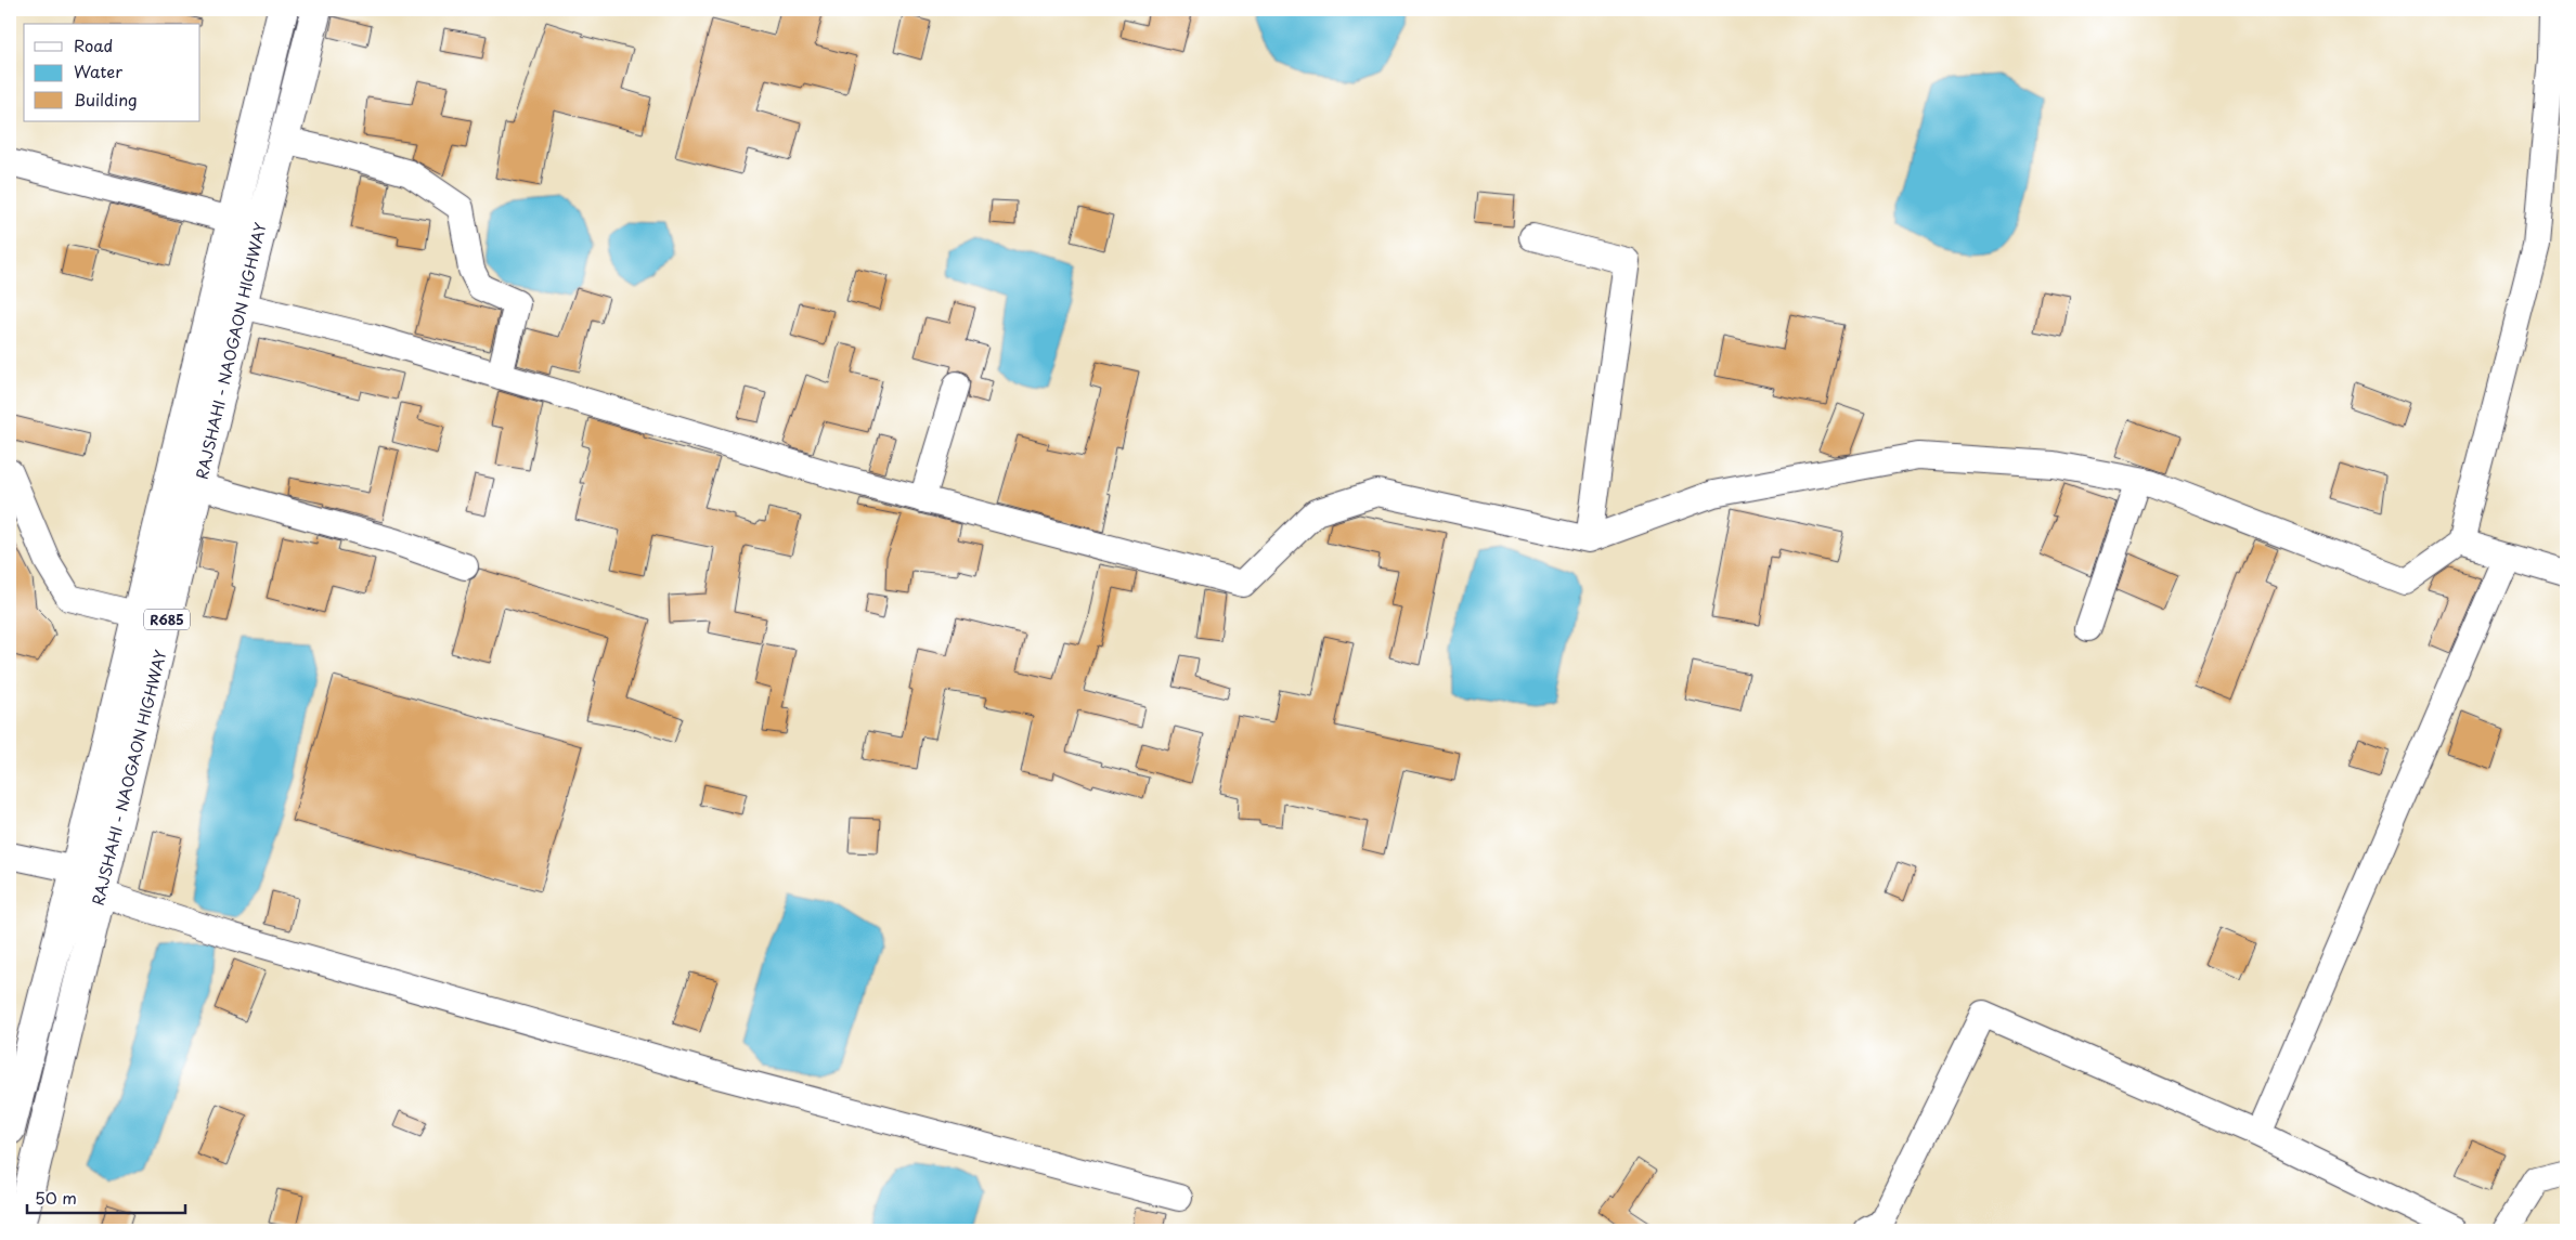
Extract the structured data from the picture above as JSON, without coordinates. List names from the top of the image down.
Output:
{
  "streets": {
    "main road": ["RAJSHAHI - NAOGAON HIGHWAY", "R685"]
  },
  "legend": ["Road", "Water", "Building"],
  "scale_bar": "50 m"
}
